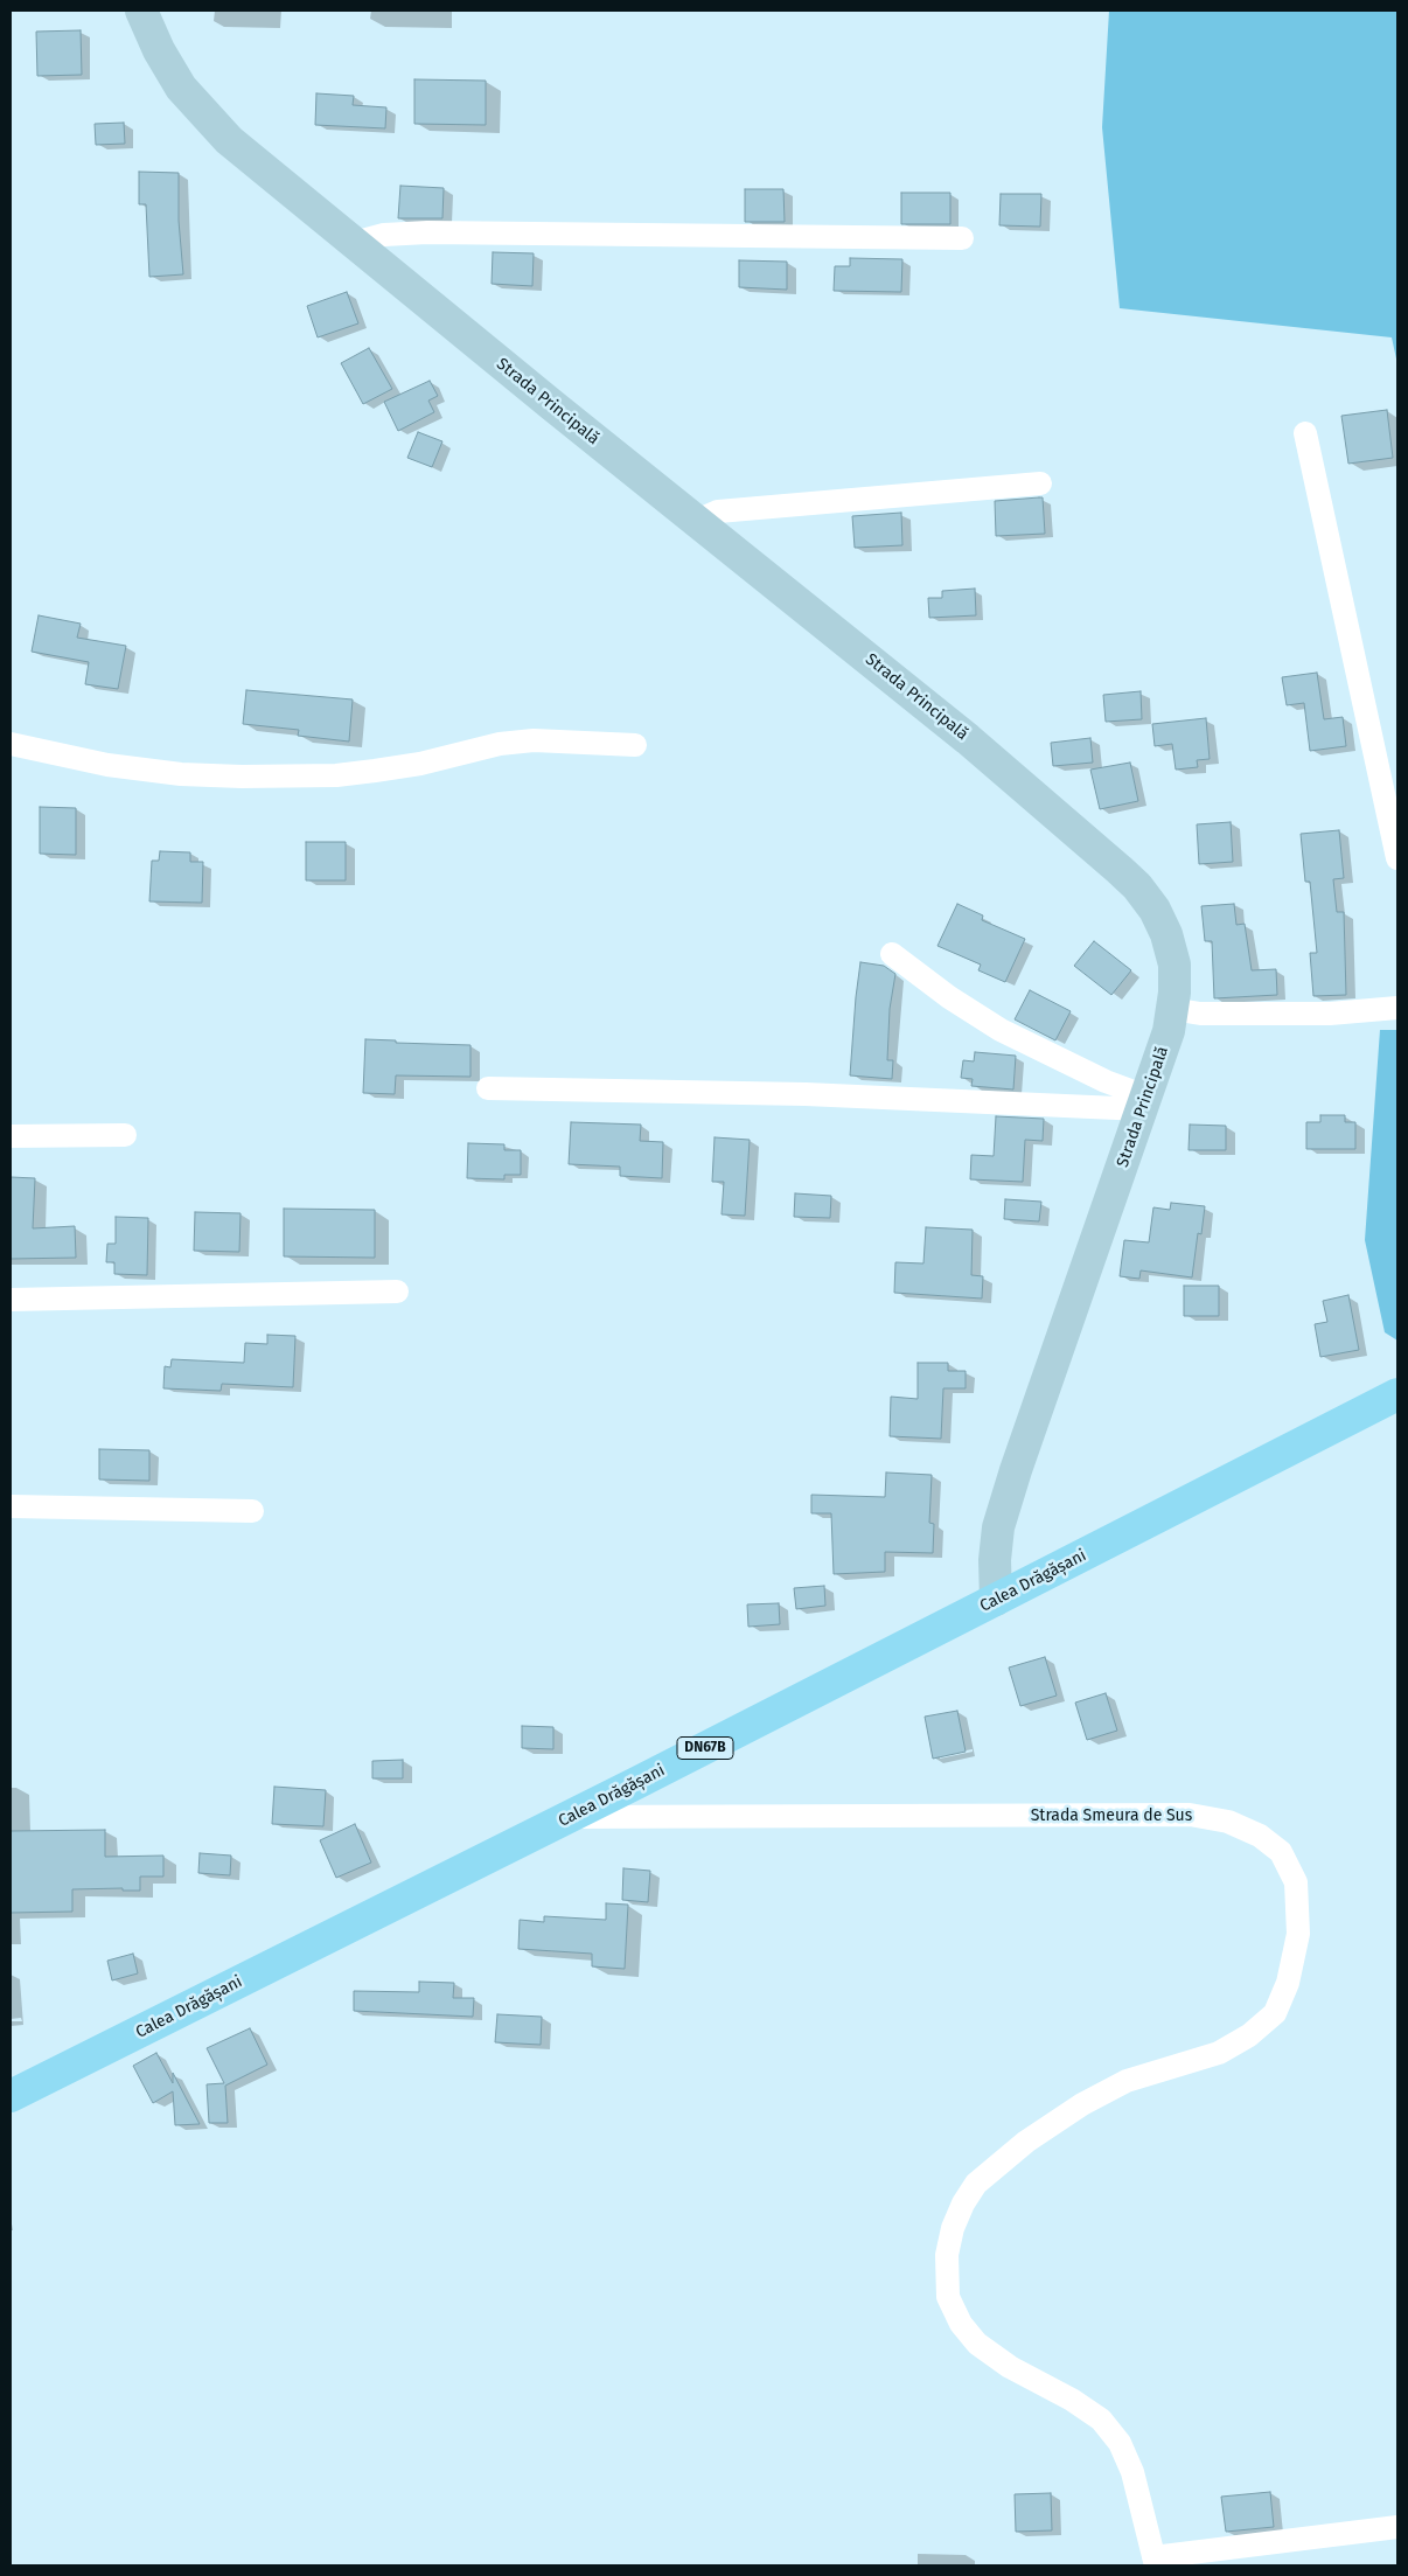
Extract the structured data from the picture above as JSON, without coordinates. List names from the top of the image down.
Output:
{
  "streets": {
    "main road": ["Calea Drăgășani", "DN67B"],
    "street": ["Strada Principală", "Strada Smeura de Sus"]
  },
  "crossings": [
    ["Strada Principală", "Calea Drăgășani"],
    ["Calea Drăgășani", "Strada Smeura de Sus"]
  ]
}
